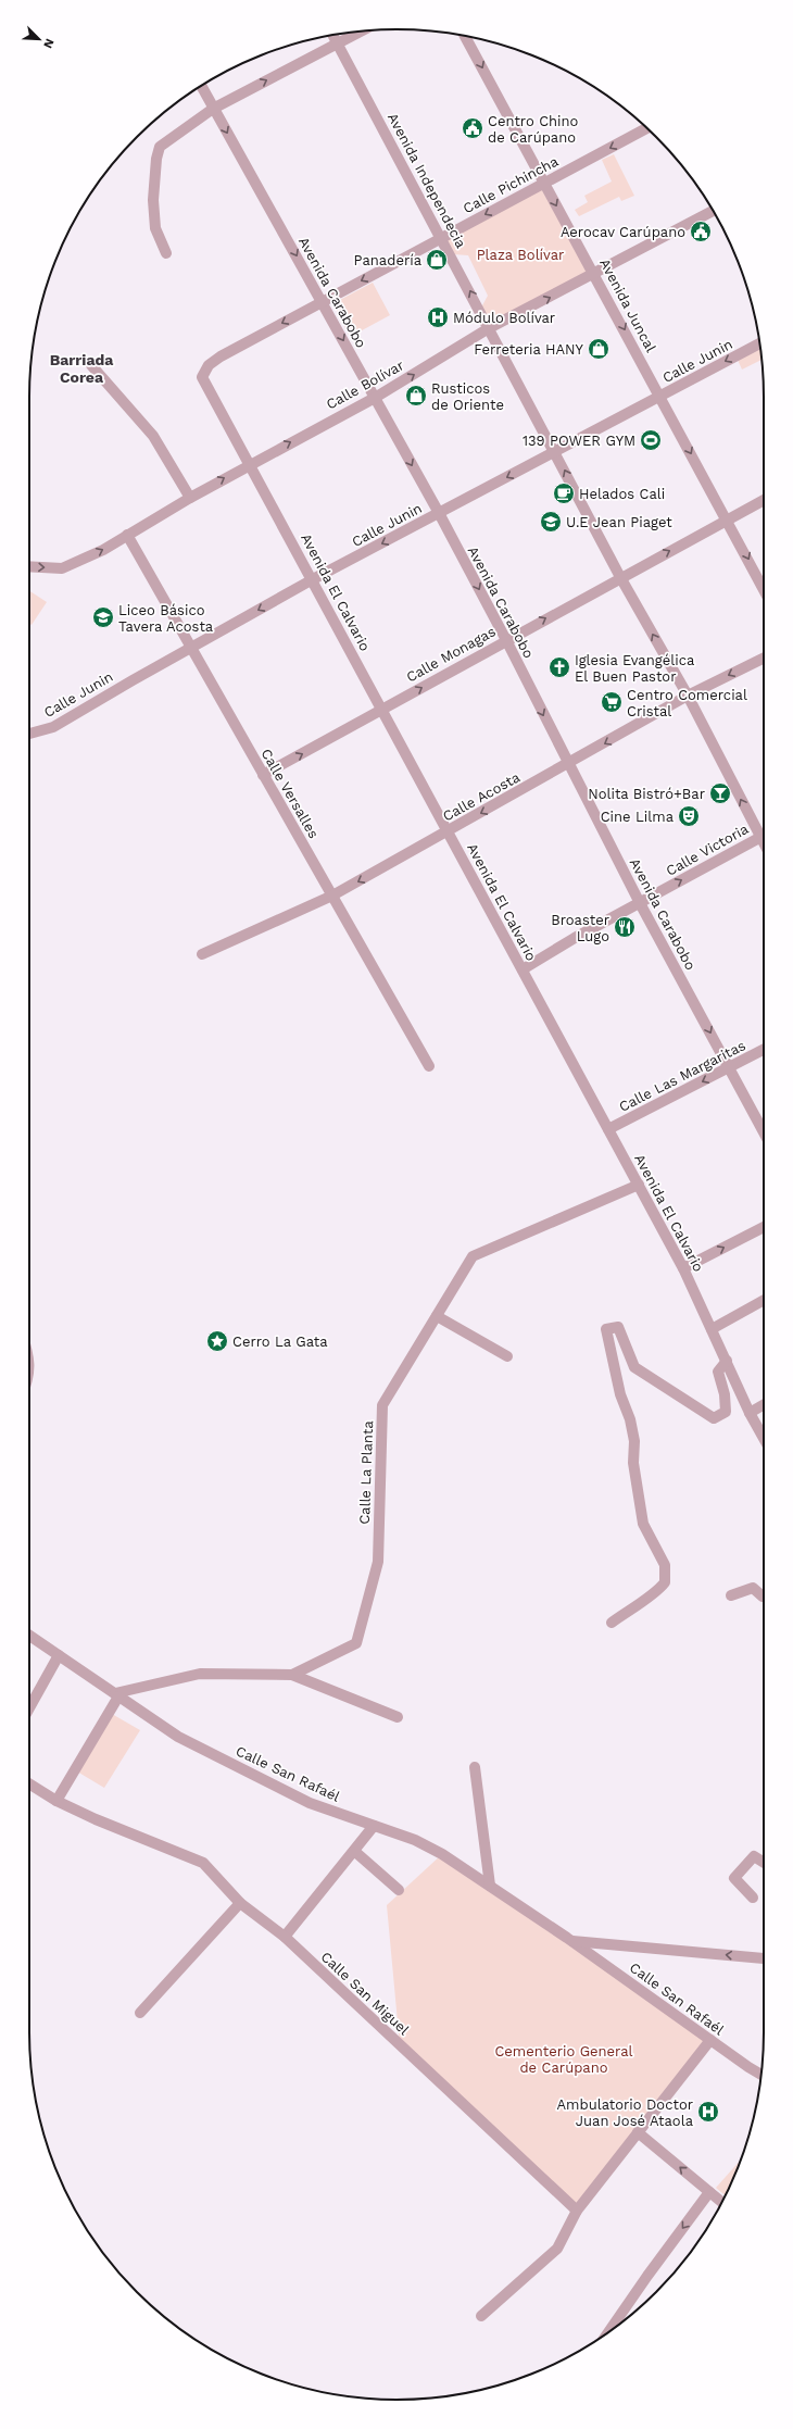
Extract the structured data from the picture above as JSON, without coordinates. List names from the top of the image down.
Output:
{
  "streets": {
    "street": [
      "Avenida Independecia",
      "Calle Pichincha",
      "Avenida Carabobo",
      "Avenida Juncal",
      "Calle Junin",
      "Calle Bolívar",
      "Avenida El Calvario",
      "Calle Monagas",
      "Calle Versalles",
      "Calle Acosta",
      "Calle Victoria",
      "Calle Las Margaritas",
      "Calle La Planta",
      "Calle San Rafaél",
      "Calle San Miguel"
    ]
  },
  "crossings": [
    ["Avenida Independecia", "Calle Pichincha"],
    ["Avenida Independecia", "Calle Junin"],
    ["Avenida Independecia", "Calle Bolívar"],
    ["Avenida Independecia", "Calle Monagas"],
    ["Avenida Independecia", "Calle Acosta"],
    ["Calle Pichincha", "Avenida Carabobo"],
    ["Calle Pichincha", "Avenida Juncal"],
    ["Calle Pichincha", "Avenida El Calvario"],
    ["Avenida Carabobo", "Calle Junin"],
    ["Avenida Carabobo", "Calle Bolívar"],
    ["Avenida Carabobo", "Calle Monagas"],
    ["Avenida Carabobo", "Calle Acosta"],
    ["Avenida Carabobo", "Calle Victoria"],
    ["Avenida Carabobo", "Calle Las Margaritas"],
    ["Avenida Juncal", "Calle Junin"],
    ["Avenida Juncal", "Calle Bolívar"],
    ["Avenida Juncal", "Calle Monagas"],
    ["Calle Junin", "Avenida El Calvario"],
    ["Calle Junin", "Calle Versalles"],
    ["Calle Bolívar", "Avenida El Calvario"],
    ["Calle Bolívar", "Calle Versalles"],
    ["Avenida El Calvario", "Calle Monagas"],
    ["Avenida El Calvario", "Calle Acosta"],
    ["Avenida El Calvario", "Calle Victoria"],
    ["Avenida El Calvario", "Calle Las Margaritas"],
    ["Avenida El Calvario", "Calle La Planta"],
    ["Calle Monagas", "Calle Versalles"],
    ["Calle Versalles", "Calle Acosta"],
    ["Calle La Planta", "Calle San Rafaél"]
  ],
  "one_way": [
    "Avenida Independecia",
    "Calle Pichincha",
    "Avenida Carabobo",
    "Avenida Juncal",
    "Calle Junin",
    "Calle Bolívar",
    "Calle Monagas",
    "Calle Acosta",
    "Calle Victoria",
    "Calle Las Margaritas"
  ],
  "districts": ["Barriada Corea"],
  "parks": ["Plaza Bolívar", "Cementerio General de Carúpano"],
  "places": {
    "public building": ["Centro Chino de Carúpano", "Aerocav Carúpano"],
    "shop": ["Panadería", "Ferreteria HANY", "Rusticos de Oriente"],
    "hospital": ["Módulo Bolívar", "Ambulatorio Doctor Juan José Ataola"],
    "sports": ["139 POWER GYM"],
    "cafe": ["Helados Cali"],
    "school or university": ["U.E Jean Piaget", "Liceo Básico Tavera Acosta"],
    "church": ["Iglesia Evangélica El Buen Pastor"],
    "supermarket": ["Centro Comercial Cristal"],
    "bar": ["Nolita Bistró+Bar"],
    "theatre": ["Cine Lilma"],
    "restaurant": ["Broaster Lugo"],
    "place": ["Cerro La Gata"]
  },
  "north": "bottom right"
}
